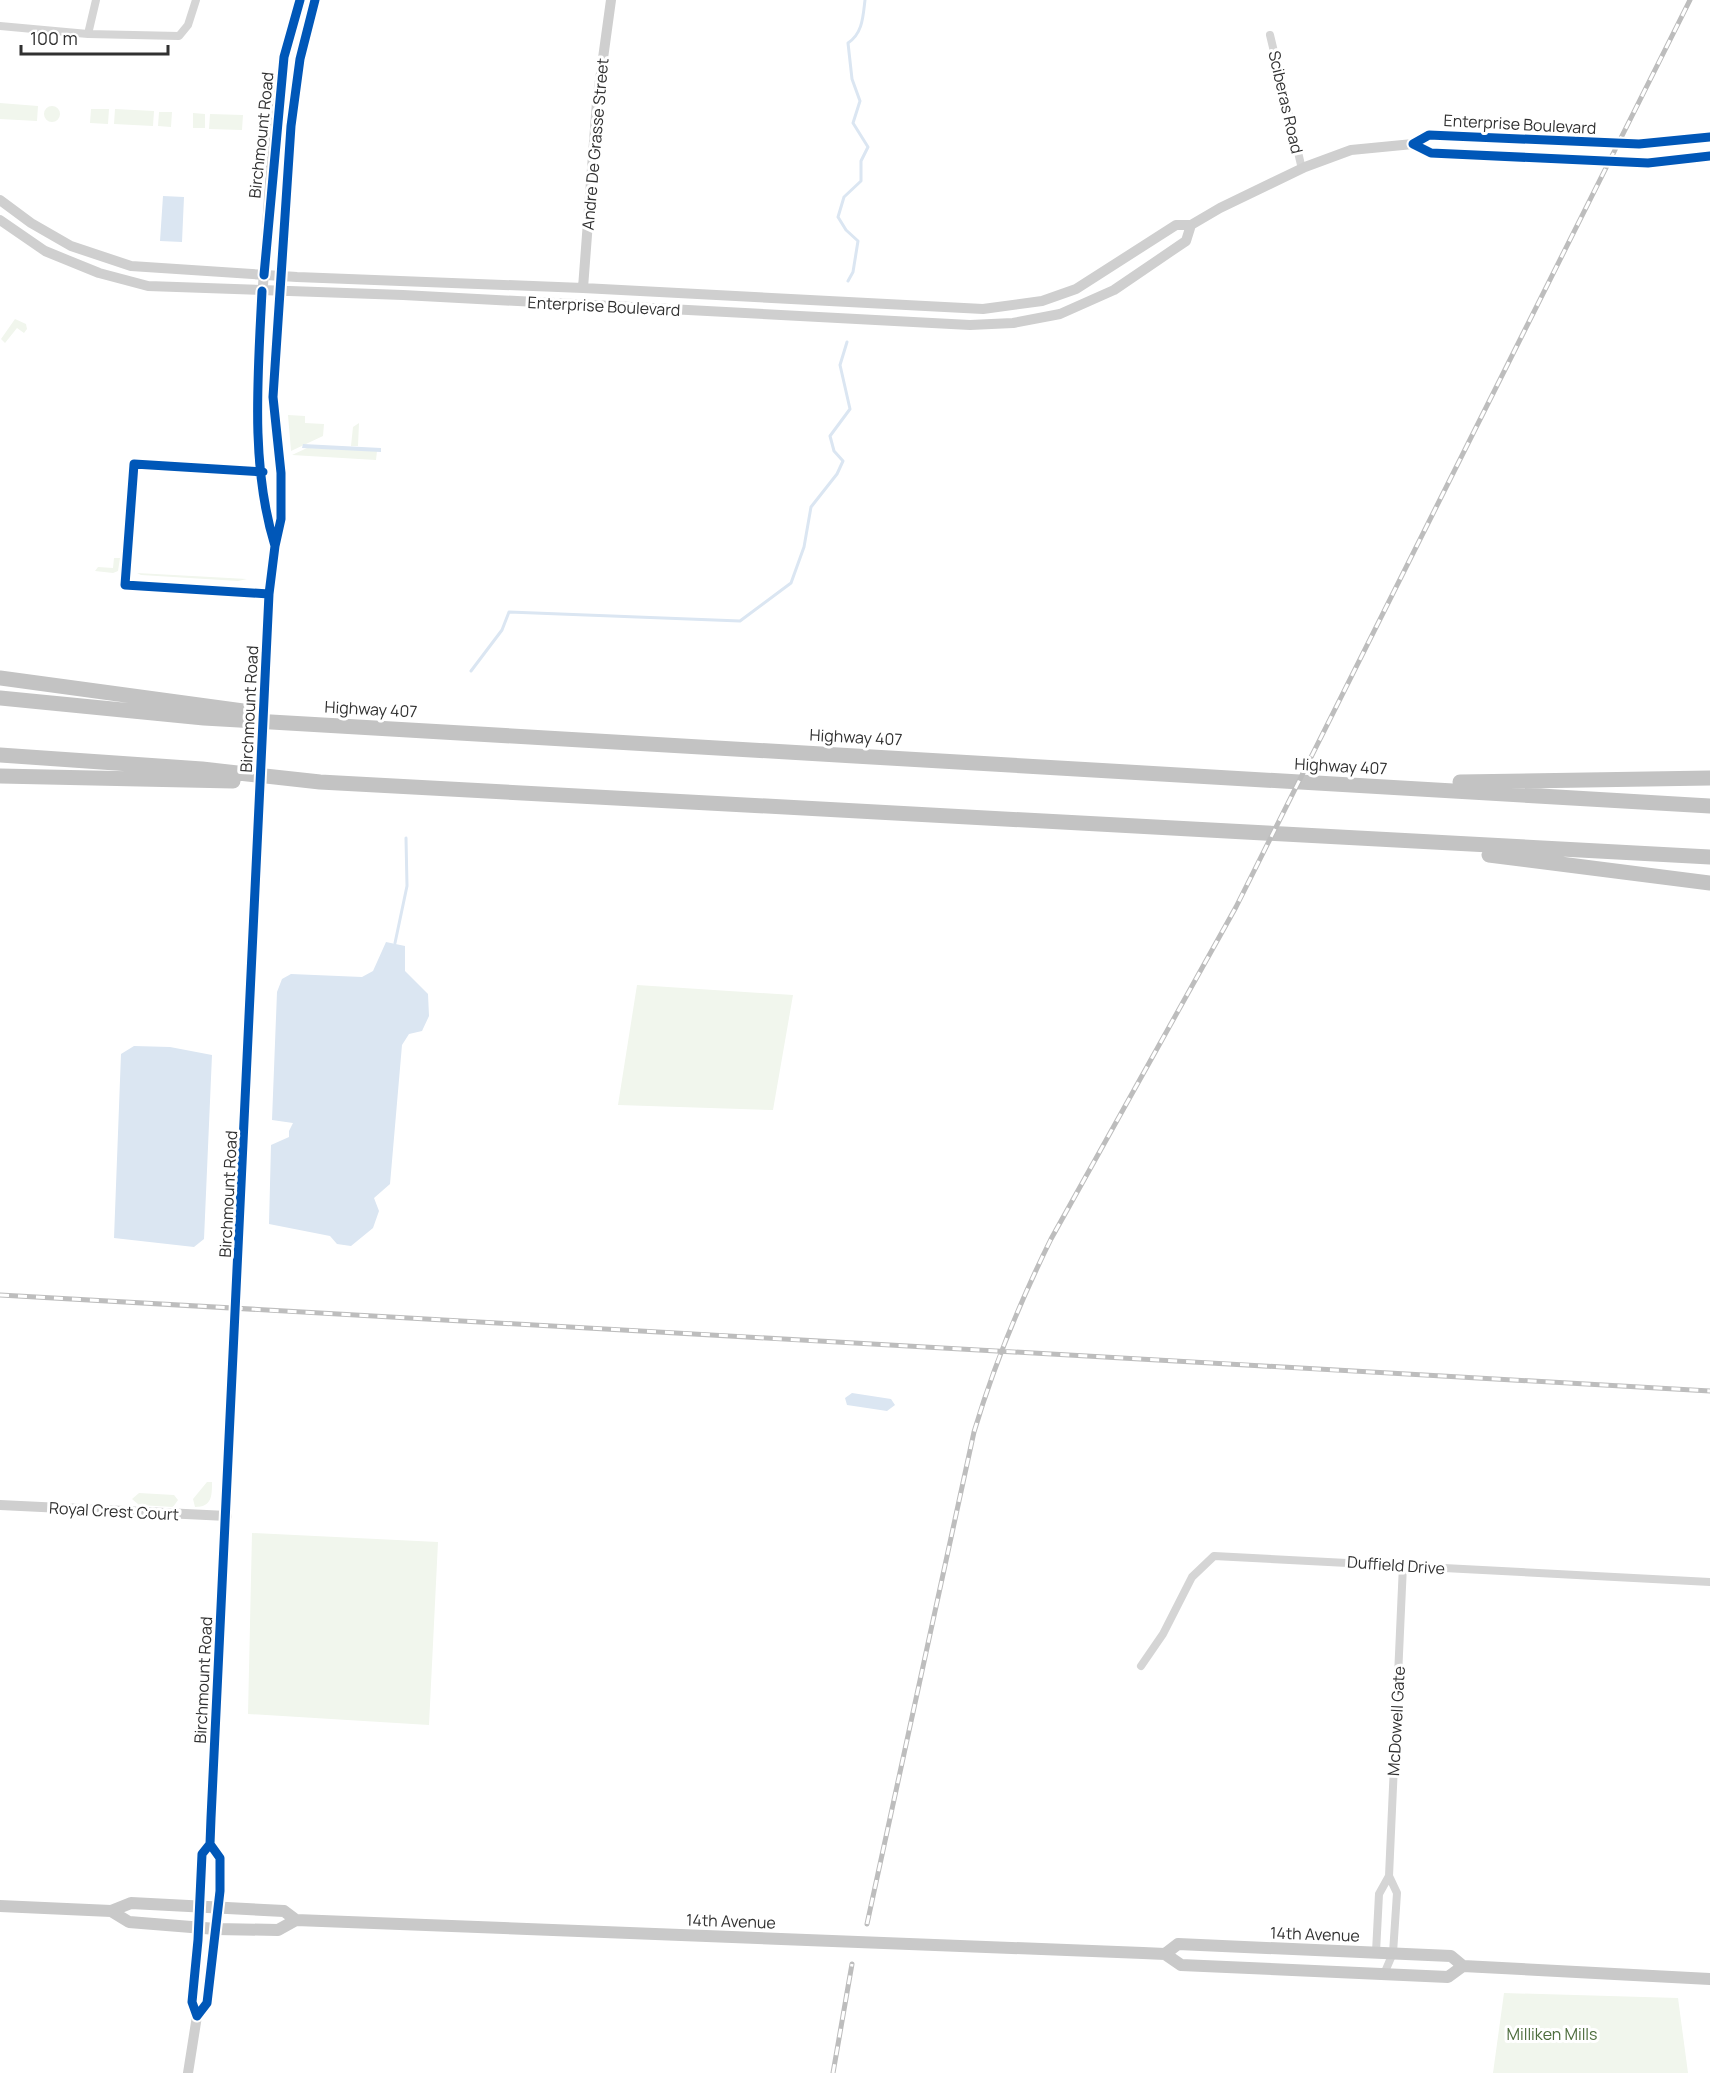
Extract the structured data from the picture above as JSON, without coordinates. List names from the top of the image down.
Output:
{
  "streets": {
    "highway": ["Highway 407"],
    "main road": [
      "Enterprise Boulevard",
      "Birchmount Road",
      "Andre De Grasse Street",
      "Royal Crest Court",
      "14th Avenue"
    ],
    "street": ["Sciberas Road", "Duffield Drive", "McDowell Gate"]
  },
  "crossings": [
    ["Sciberas Road", "Enterprise Boulevard"],
    ["Enterprise Boulevard", "Birchmount Road"],
    ["Enterprise Boulevard", "Andre De Grasse Street"],
    ["Birchmount Road", "Royal Crest Court"],
    ["Birchmount Road", "14th Avenue"],
    ["Duffield Drive", "McDowell Gate"],
    ["McDowell Gate", "14th Avenue"]
  ],
  "parks": ["Milliken Mills"],
  "scale_bar": "100 m"
}
